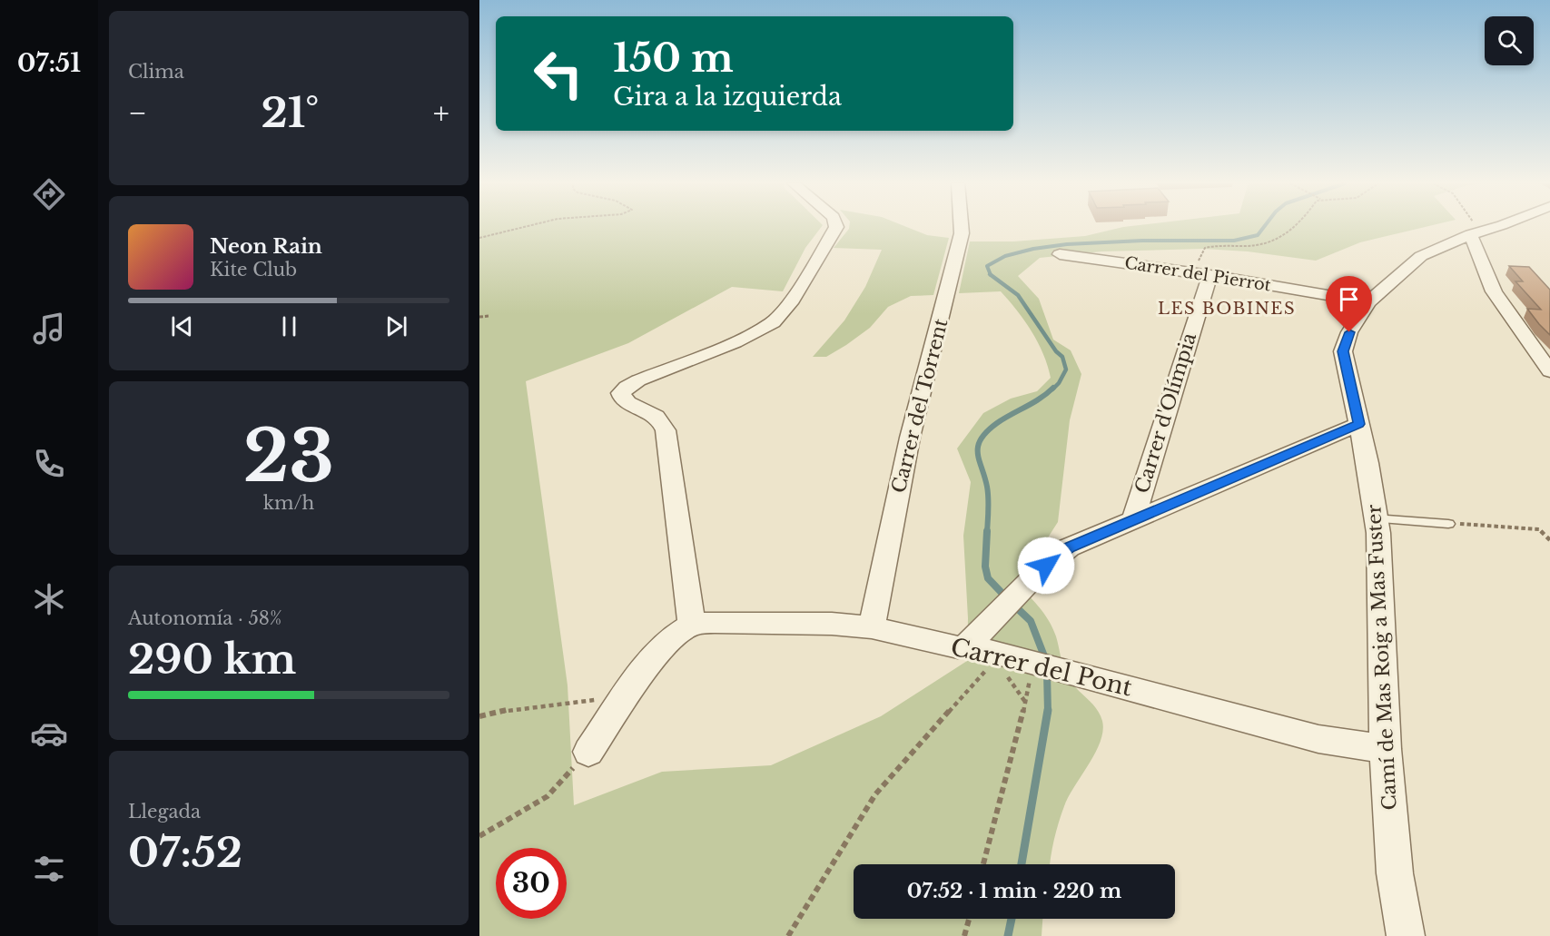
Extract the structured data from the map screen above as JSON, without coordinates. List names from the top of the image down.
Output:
{
  "streets": {
    "street": [
      "Carrer del Pierrot",
      "Carrer del Torrent",
      "Carrer d'Olímpia",
      "Camí de Mas Roig a Mas Fuster",
      "Carrer del Pont"
    ]
  },
  "crossings": [
    ["Carrer del Pierrot", "Carrer d'Olímpia"],
    ["Carrer del Pierrot", "Camí de Mas Roig a Mas Fuster"],
    ["Carrer del Torrent", "Carrer del Pont"],
    ["Camí de Mas Roig a Mas Fuster", "Carrer del Pont"]
  ],
  "districts": ["LES BOBINES"],
  "page": {
    "tabs": "07:51",
    "tile": [
      "Clima",
      ["23", "km/h"],
      ["Autonomía · 58%", "290 km"],
      ["Llegada", "07:52"]
    ],
    "turn": ["150 m", "Gira a la izquierda"],
    "heat": ["−", "21°", "+"],
    "song": ["Neon Rain", "Kite Club"],
    "limit": "30",
    "trip": "07:52 · 1 min · 220 m"
  }
}
